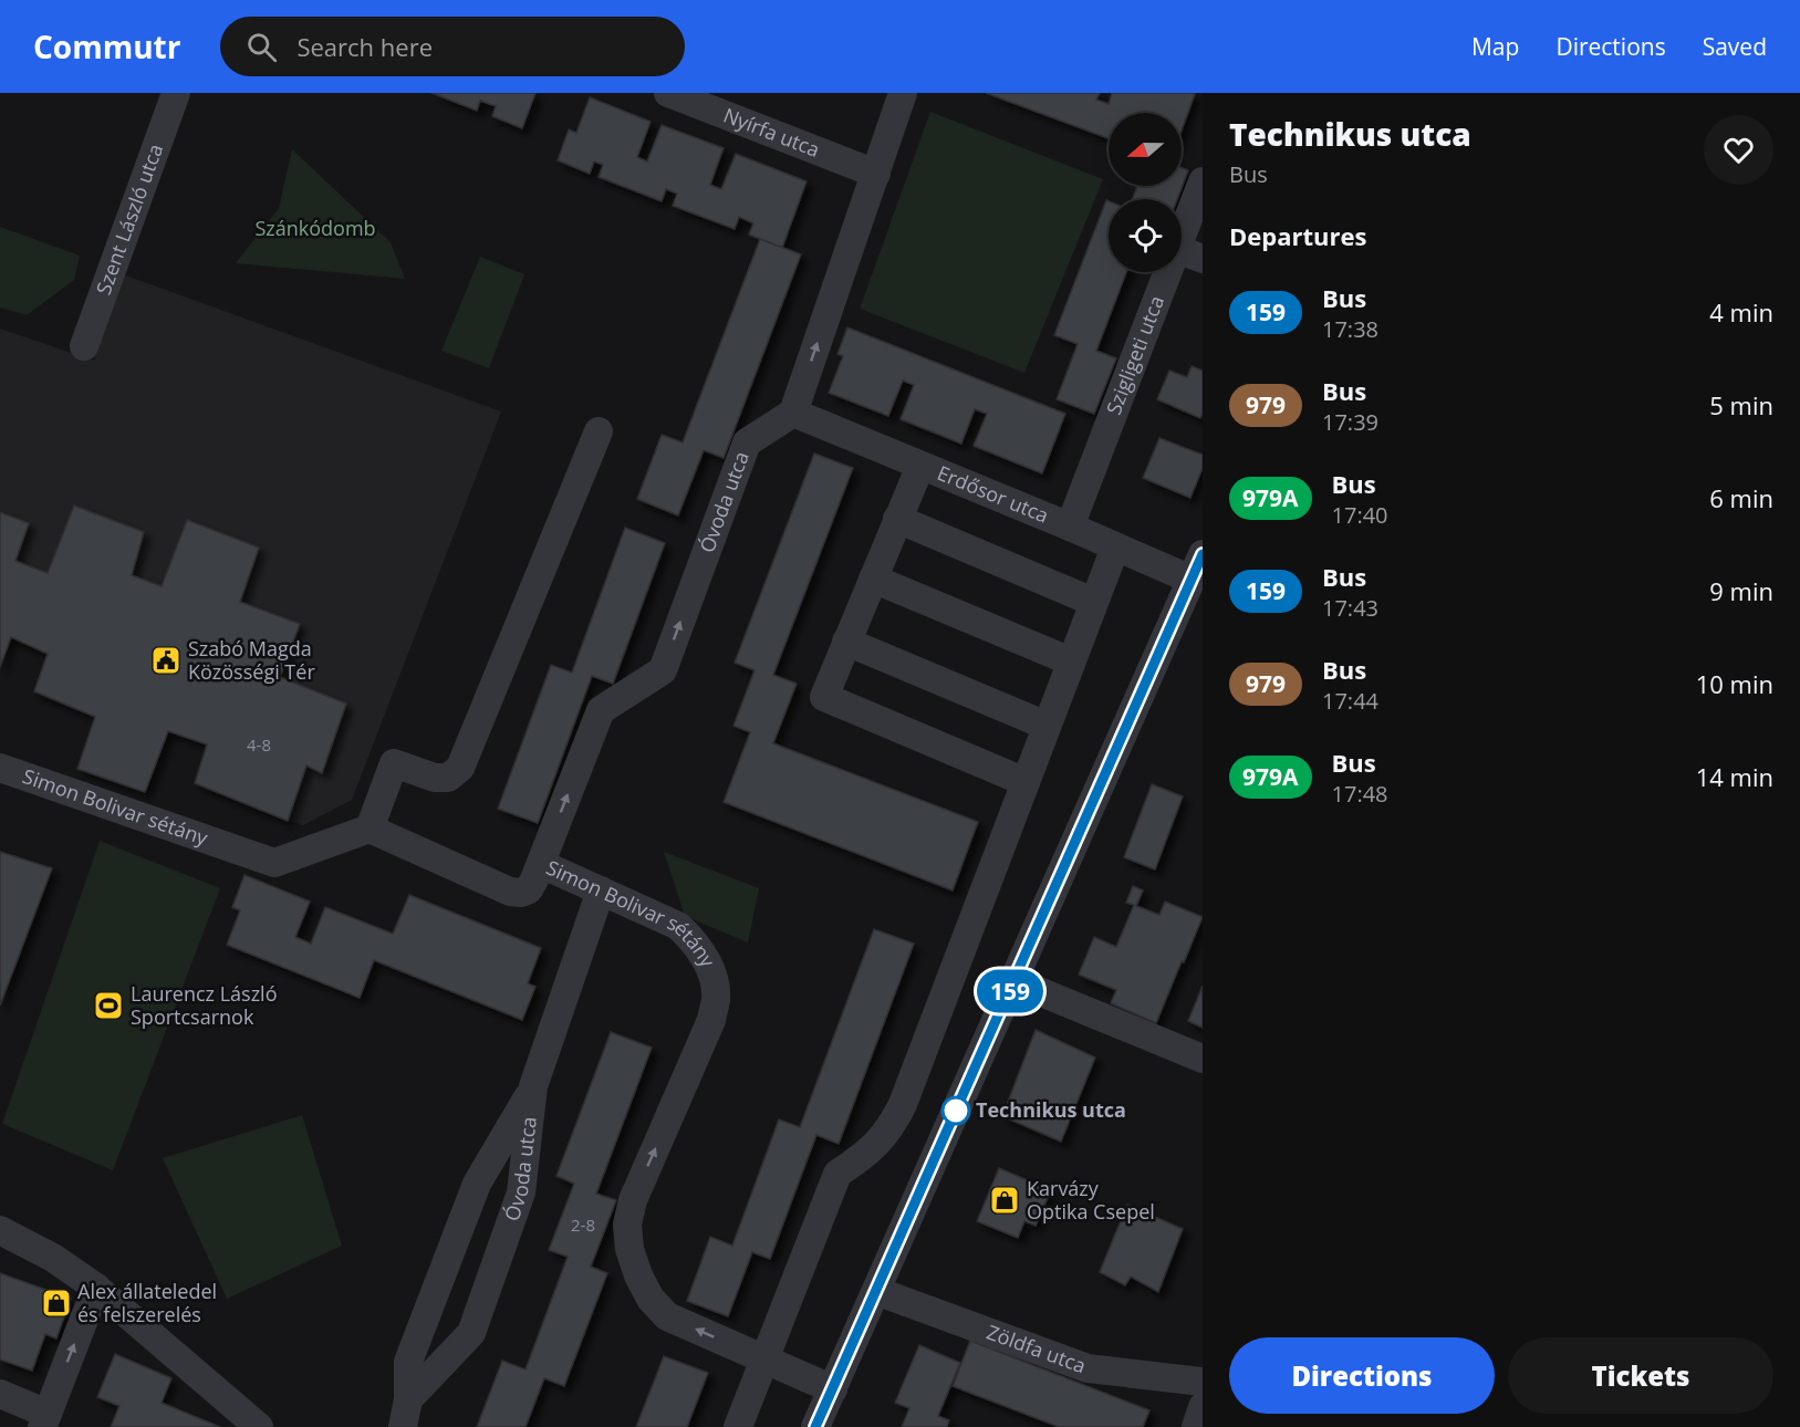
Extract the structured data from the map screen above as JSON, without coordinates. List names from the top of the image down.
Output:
{
  "streets": {
    "street": [
      "Nyírfa utca",
      "Szent László utca",
      "Szigligeti utca",
      "Erdősor utca",
      "Óvoda utca",
      "Simon Bolivar sétány",
      "Zöldfa utca"
    ]
  },
  "crossings": [
    ["Szigligeti utca", "Erdősor utca"],
    ["Erdősor utca", "Óvoda utca"],
    ["Erdősor utca", "Simon Bolivar sétány"],
    ["Erdősor utca", "Zöldfa utca"],
    ["Óvoda utca", "Simon Bolivar sétány"]
  ],
  "parks": ["Szánkódomb"],
  "places": {
    "public building": ["Szabó Magda Közösségi Tér"],
    "sports": ["Laurencz László Sportcsarnok"],
    "other": ["Technikus utca"],
    "shop": ["Karvázy Optika Csepel", "Alex állateledel és felszerelés"]
  },
  "lines": ["bus line 159"],
  "house_numbers": ["4-8", "2-8"],
  "north": "left",
  "page": {
    "header": "Commutr",
    "search": "Search here",
    "nav": ["Map", "Directions", "Saved"],
    "on_map": "159",
    "heading": [
      ["Technikus utca", "Bus"],
      "Departures"
    ],
    "list": [
      {
        "mark": "159",
        "name": "Bus",
        "note": "17:38",
        "value": "4 min"
      },
      {
        "mark": "979",
        "name": "Bus",
        "note": "17:39",
        "value": "5 min"
      },
      {
        "mark": "979A",
        "name": "Bus",
        "note": "17:40",
        "value": "6 min"
      },
      {
        "mark": "159",
        "name": "Bus",
        "note": "17:43",
        "value": "9 min"
      },
      {
        "mark": "979",
        "name": "Bus",
        "note": "17:44",
        "value": "10 min"
      },
      {
        "mark": "979A",
        "name": "Bus",
        "note": "17:48",
        "value": "14 min"
      }
    ],
    "buttons": ["Directions", "Tickets"]
  }
}
